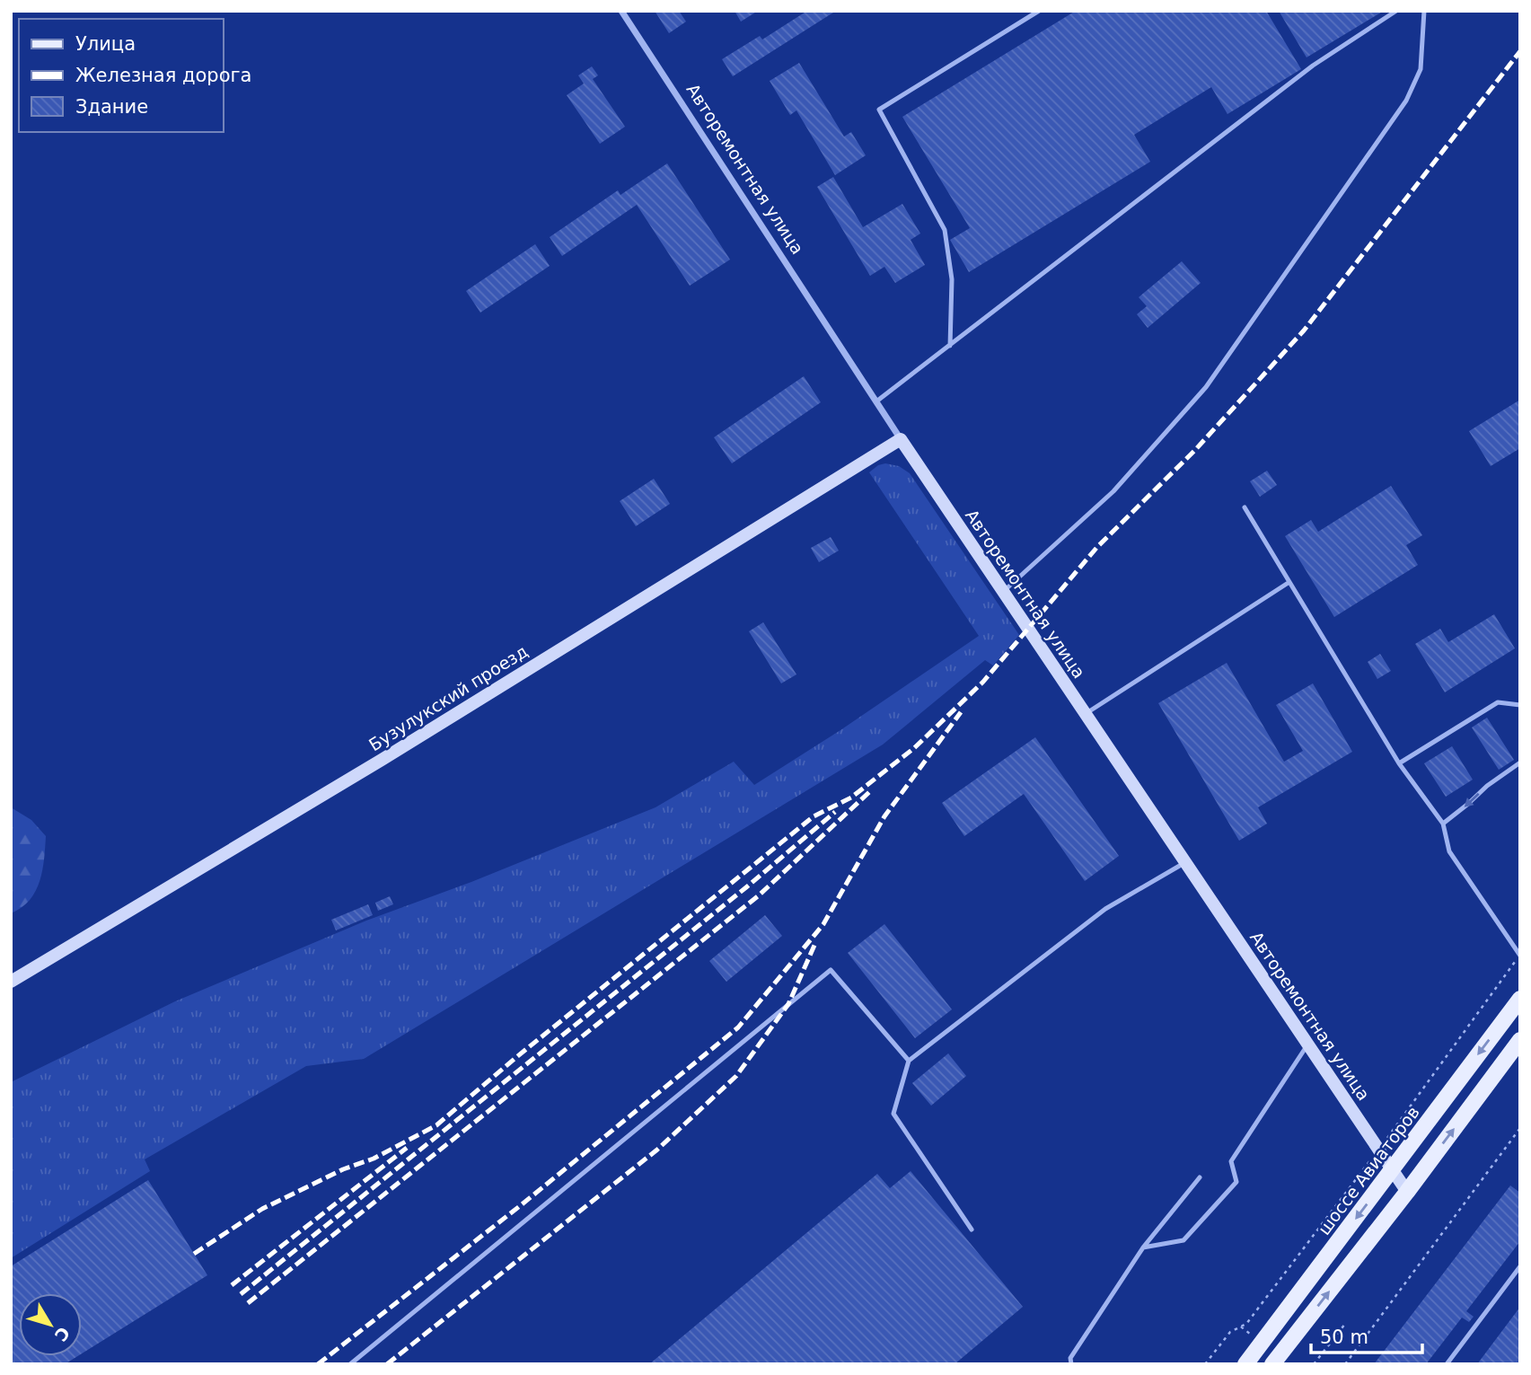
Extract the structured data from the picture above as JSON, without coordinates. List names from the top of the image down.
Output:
{
  "streets": {
    "main road": ["Авторемонтная улица", "Бузулукский проезд", "шоссе Авиаторов"]
  },
  "crossings": [
    ["Авторемонтная улица", "Бузулукский проезд"],
    ["Авторемонтная улица", "шоссе Авиаторов"]
  ],
  "legend": ["Улица", "Железная дорога", "Здание"],
  "scale_bar": "50 m",
  "north": "bottom right"
}
